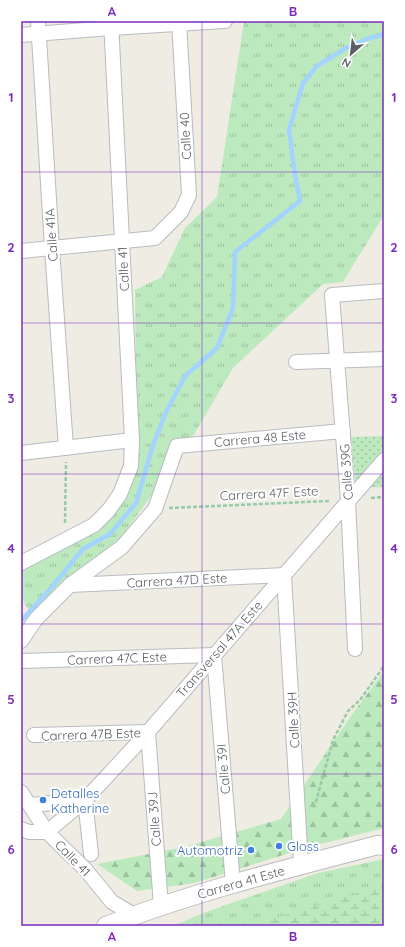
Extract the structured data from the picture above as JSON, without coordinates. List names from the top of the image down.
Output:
{
  "streets": {
    "street": [
      "Calle 40",
      "Calle 41A",
      "Calle 41",
      "Carrera 48 Este",
      "Calle 39G",
      "Carrera 47D Este",
      "Transversal 47A Este",
      "Carrera 47C Este",
      "Calle 39H",
      "Carrera 47B Este",
      "Calle 39I",
      "Calle 39J",
      "Carrera 41 Este"
    ],
    "path": ["Carrera 47F Este"]
  },
  "crossings": [
    ["Calle 40", "Calle 41"],
    ["Calle 41", "Transversal 47A Este"],
    ["Calle 41", "Carrera 41 Este"],
    ["Carrera 48 Este", "Calle 39G"],
    ["Carrera 48 Este", "Carrera 47F Este"],
    ["Calle 39G", "Carrera 47F Este"],
    ["Calle 39G", "Transversal 47A Este"],
    ["Carrera 47F Este", "Transversal 47A Este"],
    ["Carrera 47D Este", "Transversal 47A Este"],
    ["Carrera 47D Este", "Calle 39H"],
    ["Transversal 47A Este", "Carrera 47C Este"],
    ["Transversal 47A Este", "Calle 39H"],
    ["Transversal 47A Este", "Carrera 47B Este"],
    ["Transversal 47A Este", "Calle 39I"],
    ["Transversal 47A Este", "Calle 39J"],
    ["Carrera 47C Este", "Calle 39I"],
    ["Calle 39H", "Carrera 41 Este"],
    ["Carrera 47B Este", "Calle 39J"],
    ["Calle 39I", "Carrera 41 Este"],
    ["Calle 39J", "Carrera 41 Este"]
  ],
  "places": ["Detalles Katherine", "Gloss", "Automotriz"],
  "north": "bottom left",
  "grid": {
    "columns": ["A", "B"],
    "rows": [
      "1",
      "2",
      "3",
      "4",
      "5",
      "6"
    ]
  }
}
